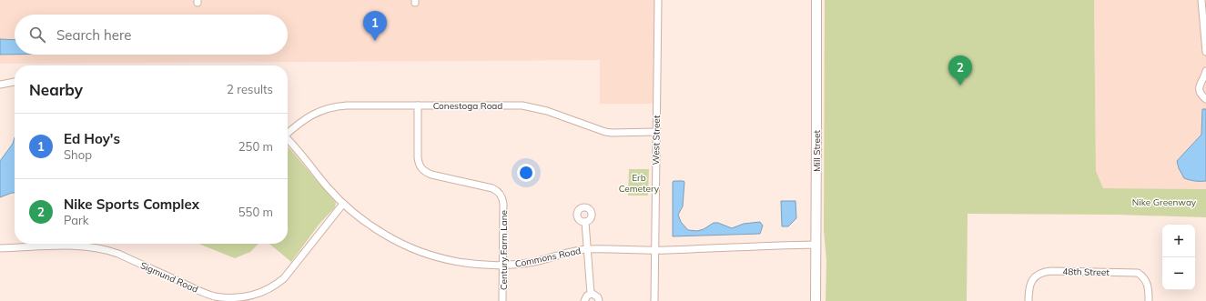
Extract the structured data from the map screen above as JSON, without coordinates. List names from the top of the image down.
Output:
{
  "streets": {
    "main road": ["Mill Street"],
    "street": [
      "Conestoga Road",
      "West Street",
      "Century Farm Lane",
      "Commons Road",
      "48th Street",
      "Sigmund Road"
    ]
  },
  "crossings": [
    ["Conestoga Road", "West Street"],
    ["Conestoga Road", "Century Farm Lane"],
    ["West Street", "Commons Road"],
    ["Mill Street", "Commons Road"],
    ["Century Farm Lane", "Commons Road"],
    ["Commons Road", "Sigmund Road"]
  ],
  "parks": ["Erb Cemetery", "Nike Greenway"],
  "page": {
    "pins": ["1", "2"],
    "search": "Search here",
    "heading": ["Nearby", "2 results"],
    "list": [
      {
        "mark": "1",
        "name": "Ed Hoy's",
        "note": "Shop",
        "value": "250 m"
      },
      {
        "mark": "2",
        "name": "Nike Sports Complex",
        "note": "Park",
        "value": "550 m"
      }
    ],
    "map_buttons": ["+", "−"]
  }
}
